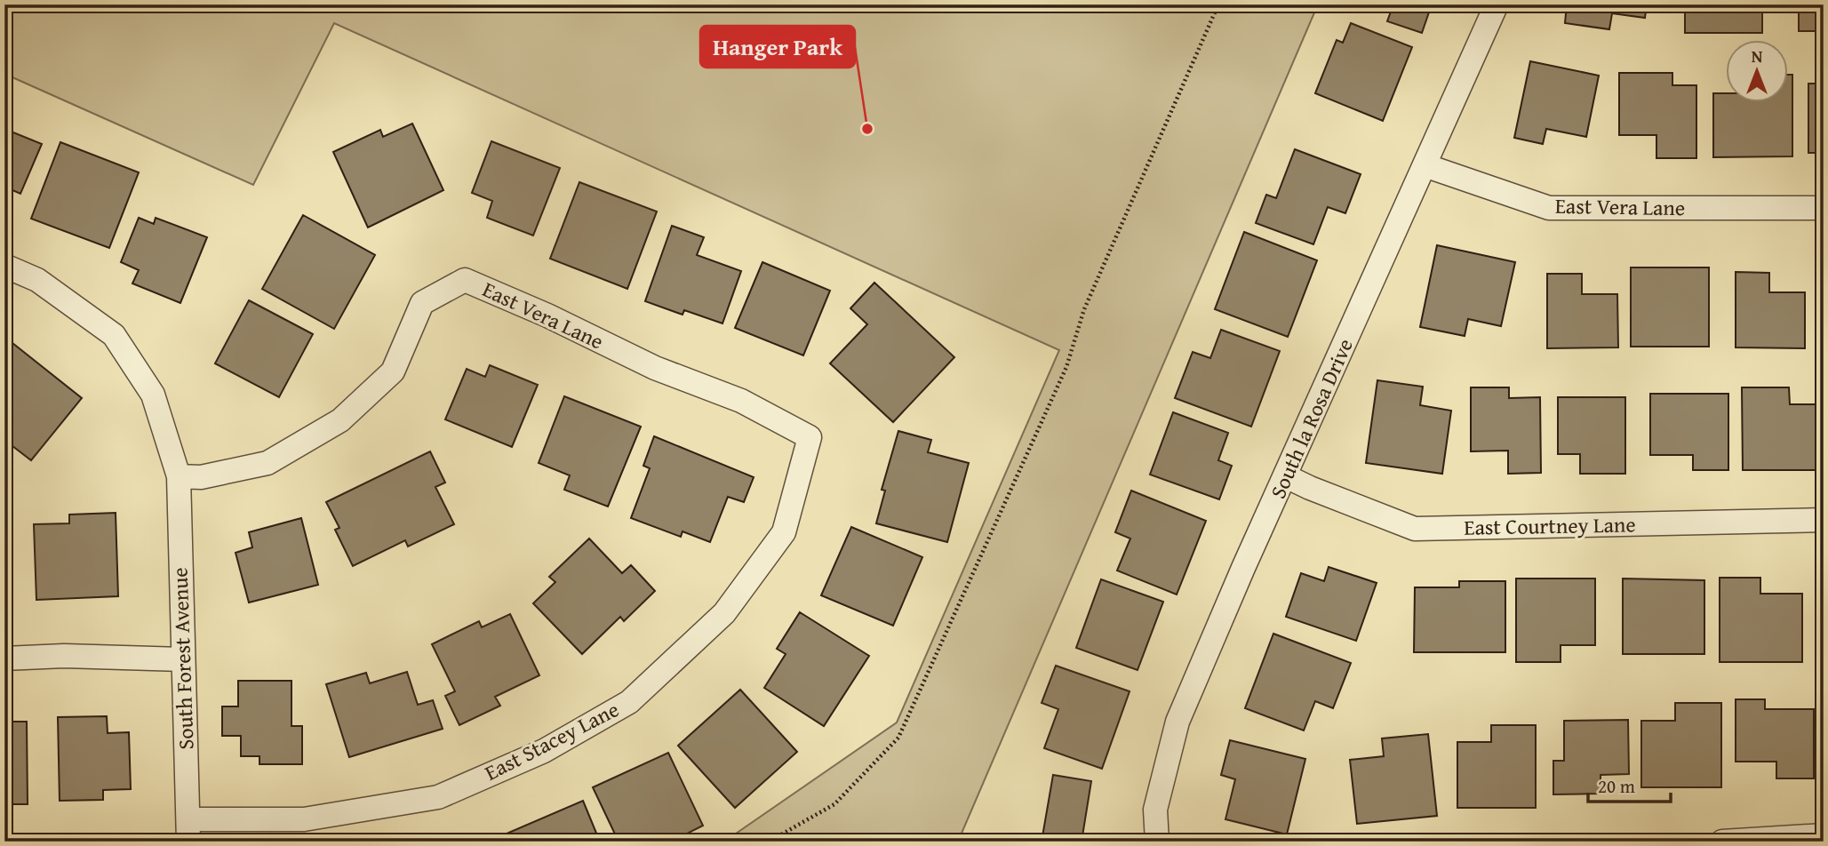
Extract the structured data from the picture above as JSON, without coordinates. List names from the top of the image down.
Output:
{
  "streets": {
    "street": [
      "East Vera Lane",
      "South la Rosa Drive",
      "East Courtney Lane",
      "South Forest Avenue",
      "East Stacey Lane"
    ]
  },
  "crossings": [
    ["East Vera Lane", "South la Rosa Drive"],
    ["East Vera Lane", "South Forest Avenue"],
    ["East Vera Lane", "East Stacey Lane"],
    ["South la Rosa Drive", "East Courtney Lane"],
    ["South Forest Avenue", "East Stacey Lane"]
  ],
  "places": ["Hanger Park"],
  "scale_bar": "20 m",
  "north": "top"
}
